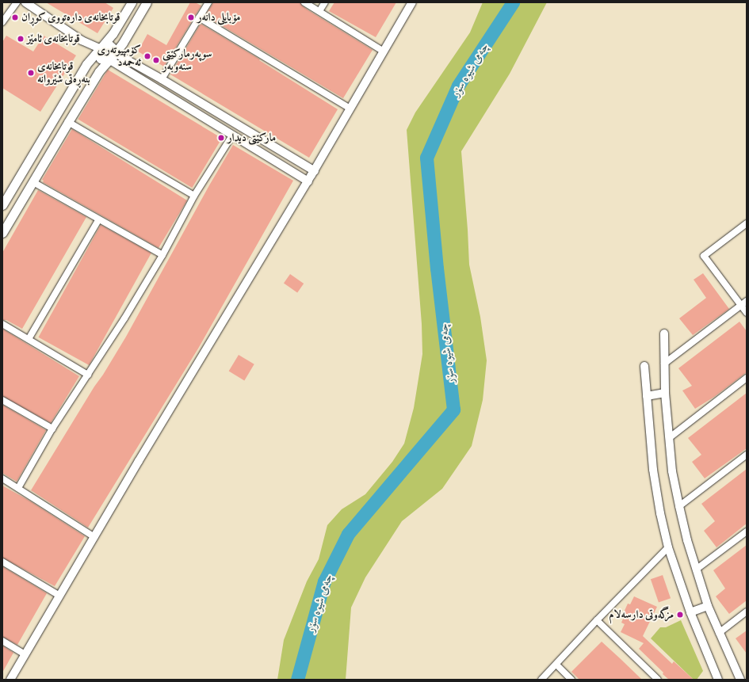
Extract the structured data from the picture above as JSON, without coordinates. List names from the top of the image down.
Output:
{
  "water": ["چەمی شیوە سۆر"],
  "places": [
    "قوتابخانەی دارەتووی کوڕان",
    "مۆبایلی دانەر",
    "قوتابخانەی ئامێز",
    "کۆمپیوتەری ئەحمەد",
    "سوپەرمارکێتی سنەوبەر",
    "قوتابخانەی بنەڕەتی شێروانە",
    "مارکێتی دیدار",
    "مزگەوتی دارسەلام"
  ]
}
